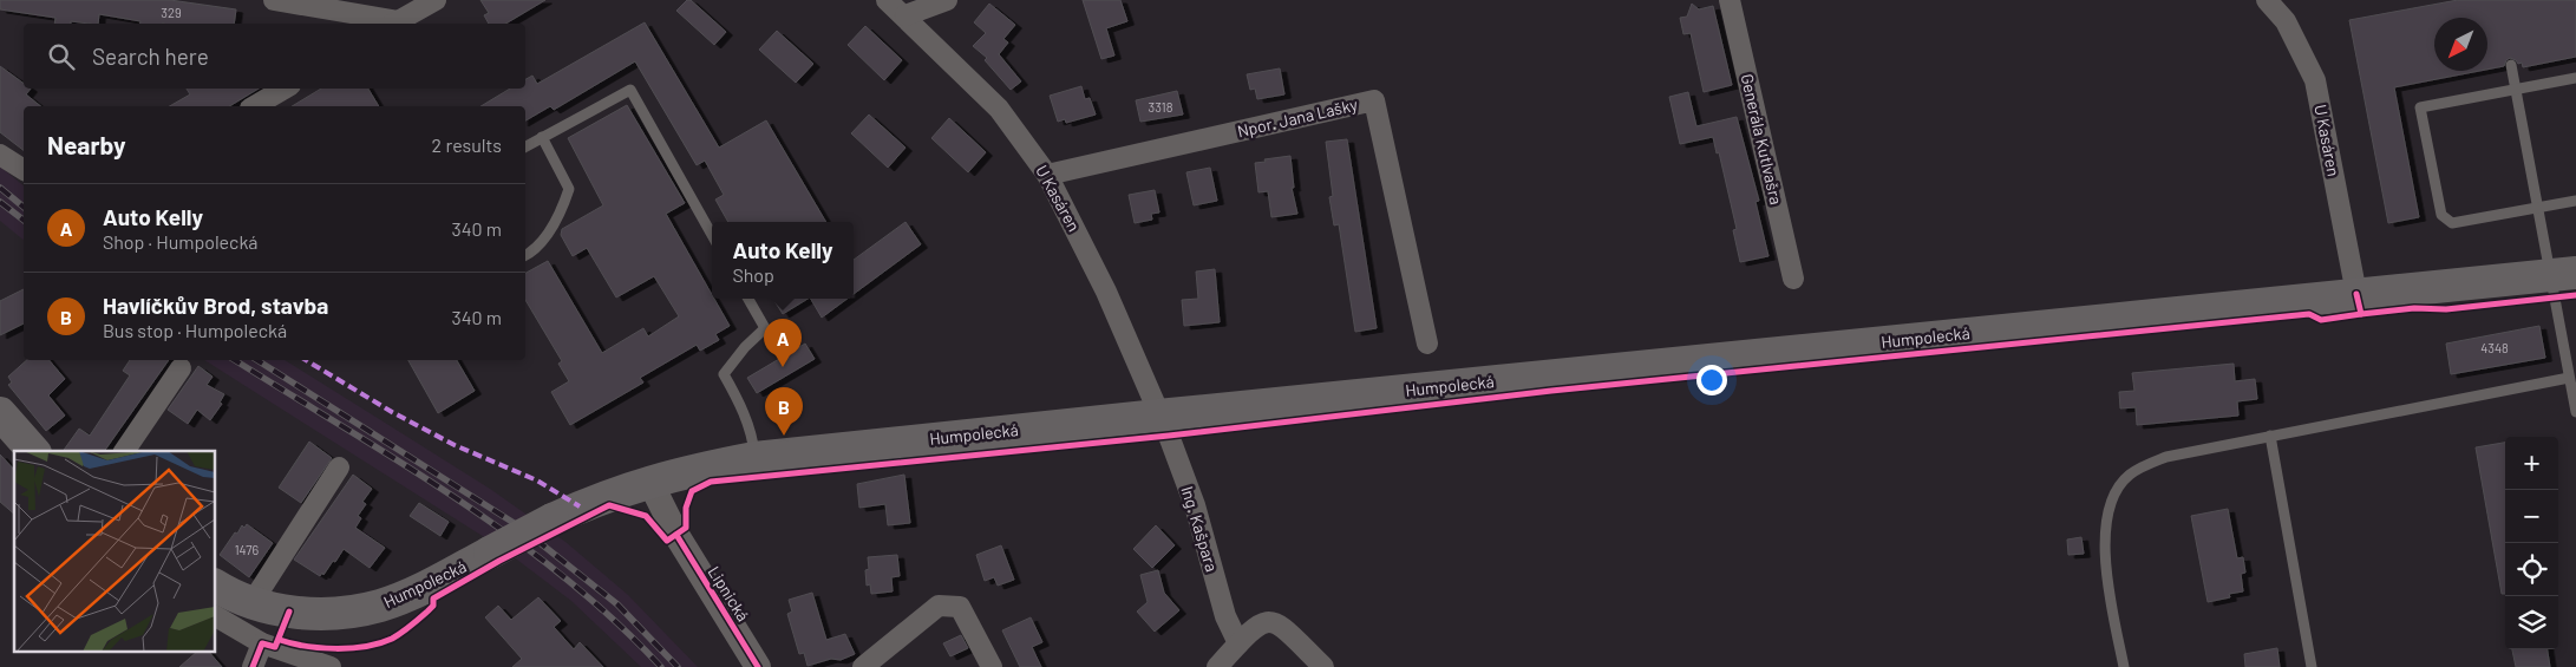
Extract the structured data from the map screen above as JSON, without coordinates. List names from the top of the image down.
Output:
{
  "streets": {
    "main road": ["Humpolecká"],
    "street": [
      "Npor. Jana Lašky",
      "Generála Kutlvašra",
      "U Kasáren",
      "Ing. Kašpara",
      "Lipnická"
    ]
  },
  "crossings": [
    ["Npor. Jana Lašky", "U Kasáren"],
    ["U Kasáren", "Humpolecká"],
    ["U Kasáren", "Ing. Kašpara"],
    ["Humpolecká", "Ing. Kašpara"],
    ["Humpolecká", "Lipnická"]
  ],
  "house_numbers": [
    "329",
    "3318",
    "4348",
    "1476"
  ],
  "north": "bottom left",
  "page": {
    "search": "Search here",
    "heading": ["Nearby", "2 results"],
    "list": [
      {
        "mark": "A",
        "name": "Auto Kelly",
        "note": "Shop · Humpolecká",
        "value": "340 m"
      },
      {
        "mark": "B",
        "name": "Havlíčkův Brod, stavba",
        "note": "Bus stop · Humpolecká",
        "value": "340 m"
      }
    ],
    "popup": ["Auto Kelly", "Shop"],
    "pins": ["A", "B"],
    "map_buttons": ["+", "−"]
  }
}
